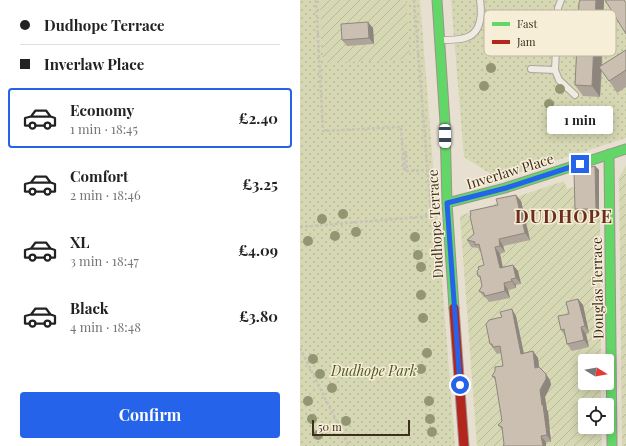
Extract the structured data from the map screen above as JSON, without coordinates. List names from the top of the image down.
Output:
{
  "streets": {
    "street": ["Inverlaw Place", "Dudhope Terrace", "Douglas Terrace"]
  },
  "crossings": [
    ["Inverlaw Place", "Dudhope Terrace"],
    ["Inverlaw Place", "Douglas Terrace"]
  ],
  "districts": ["DUDHOPE"],
  "parks": ["Dudhope Park"],
  "legend": ["Fast", "Jam"],
  "scale_bar": "50 m",
  "north": "right",
  "page": {
    "banner": ["Dudhope Terrace", "Inverlaw Place"],
    "list": [
      {
        "name": "Economy",
        "note": "1 min · 18:45",
        "value": "£2.40"
      },
      {
        "name": "Comfort",
        "note": "2 min · 18:46",
        "value": "£3.25"
      },
      {
        "name": "XL",
        "note": "3 min · 18:47",
        "value": "£4.09"
      },
      {
        "name": "Black",
        "note": "4 min · 18:48",
        "value": "£3.80"
      }
    ],
    "bubble": "1 min",
    "buttons": "Confirm",
    "scale": "50 m"
  }
}
